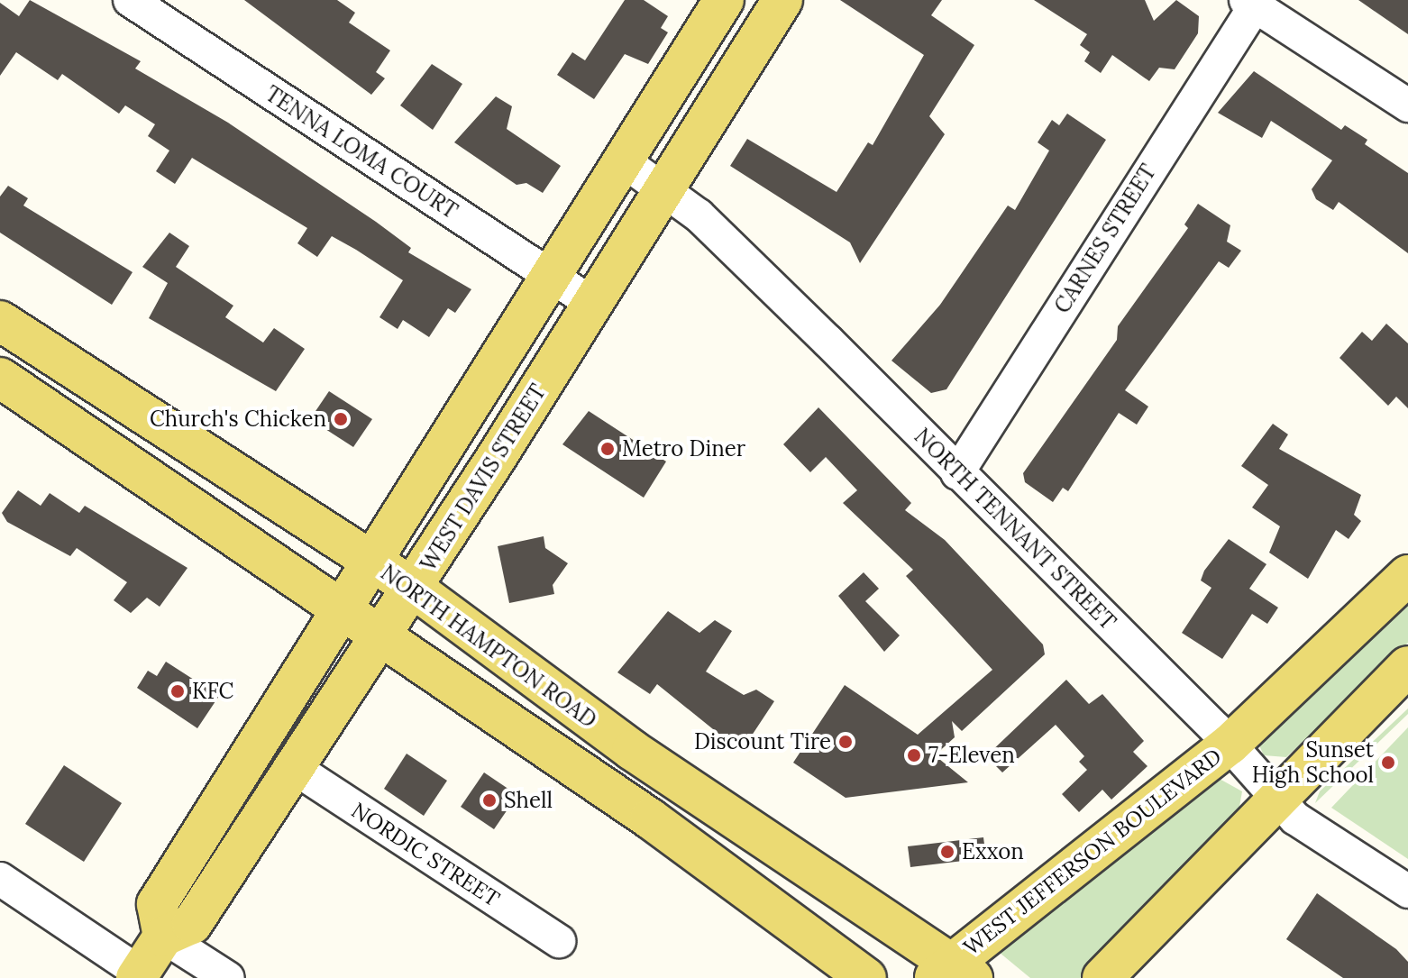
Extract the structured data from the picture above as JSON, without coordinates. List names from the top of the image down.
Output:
{
  "streets": {
    "main road": ["WEST DAVIS STREET", "NORTH HAMPTON ROAD", "WEST JEFFERSON BOULEVARD"],
    "street": [
      "TENNA LOMA COURT",
      "CARNES STREET",
      "NORTH TENNANT STREET",
      "NORDIC STREET"
    ]
  },
  "crossings": [
    ["TENNA LOMA COURT", "WEST DAVIS STREET"],
    ["CARNES STREET", "NORTH TENNANT STREET"],
    ["WEST DAVIS STREET", "NORTH TENNANT STREET"],
    ["WEST DAVIS STREET", "NORTH HAMPTON ROAD"],
    ["WEST DAVIS STREET", "NORDIC STREET"],
    ["NORTH TENNANT STREET", "WEST JEFFERSON BOULEVARD"],
    ["NORTH HAMPTON ROAD", "WEST JEFFERSON BOULEVARD"]
  ],
  "places": [
    "Church's Chicken",
    "Metro Diner",
    "KFC",
    "Discount Tire",
    "7-Eleven",
    "Sunset High School",
    "Shell",
    "Exxon"
  ]
}
